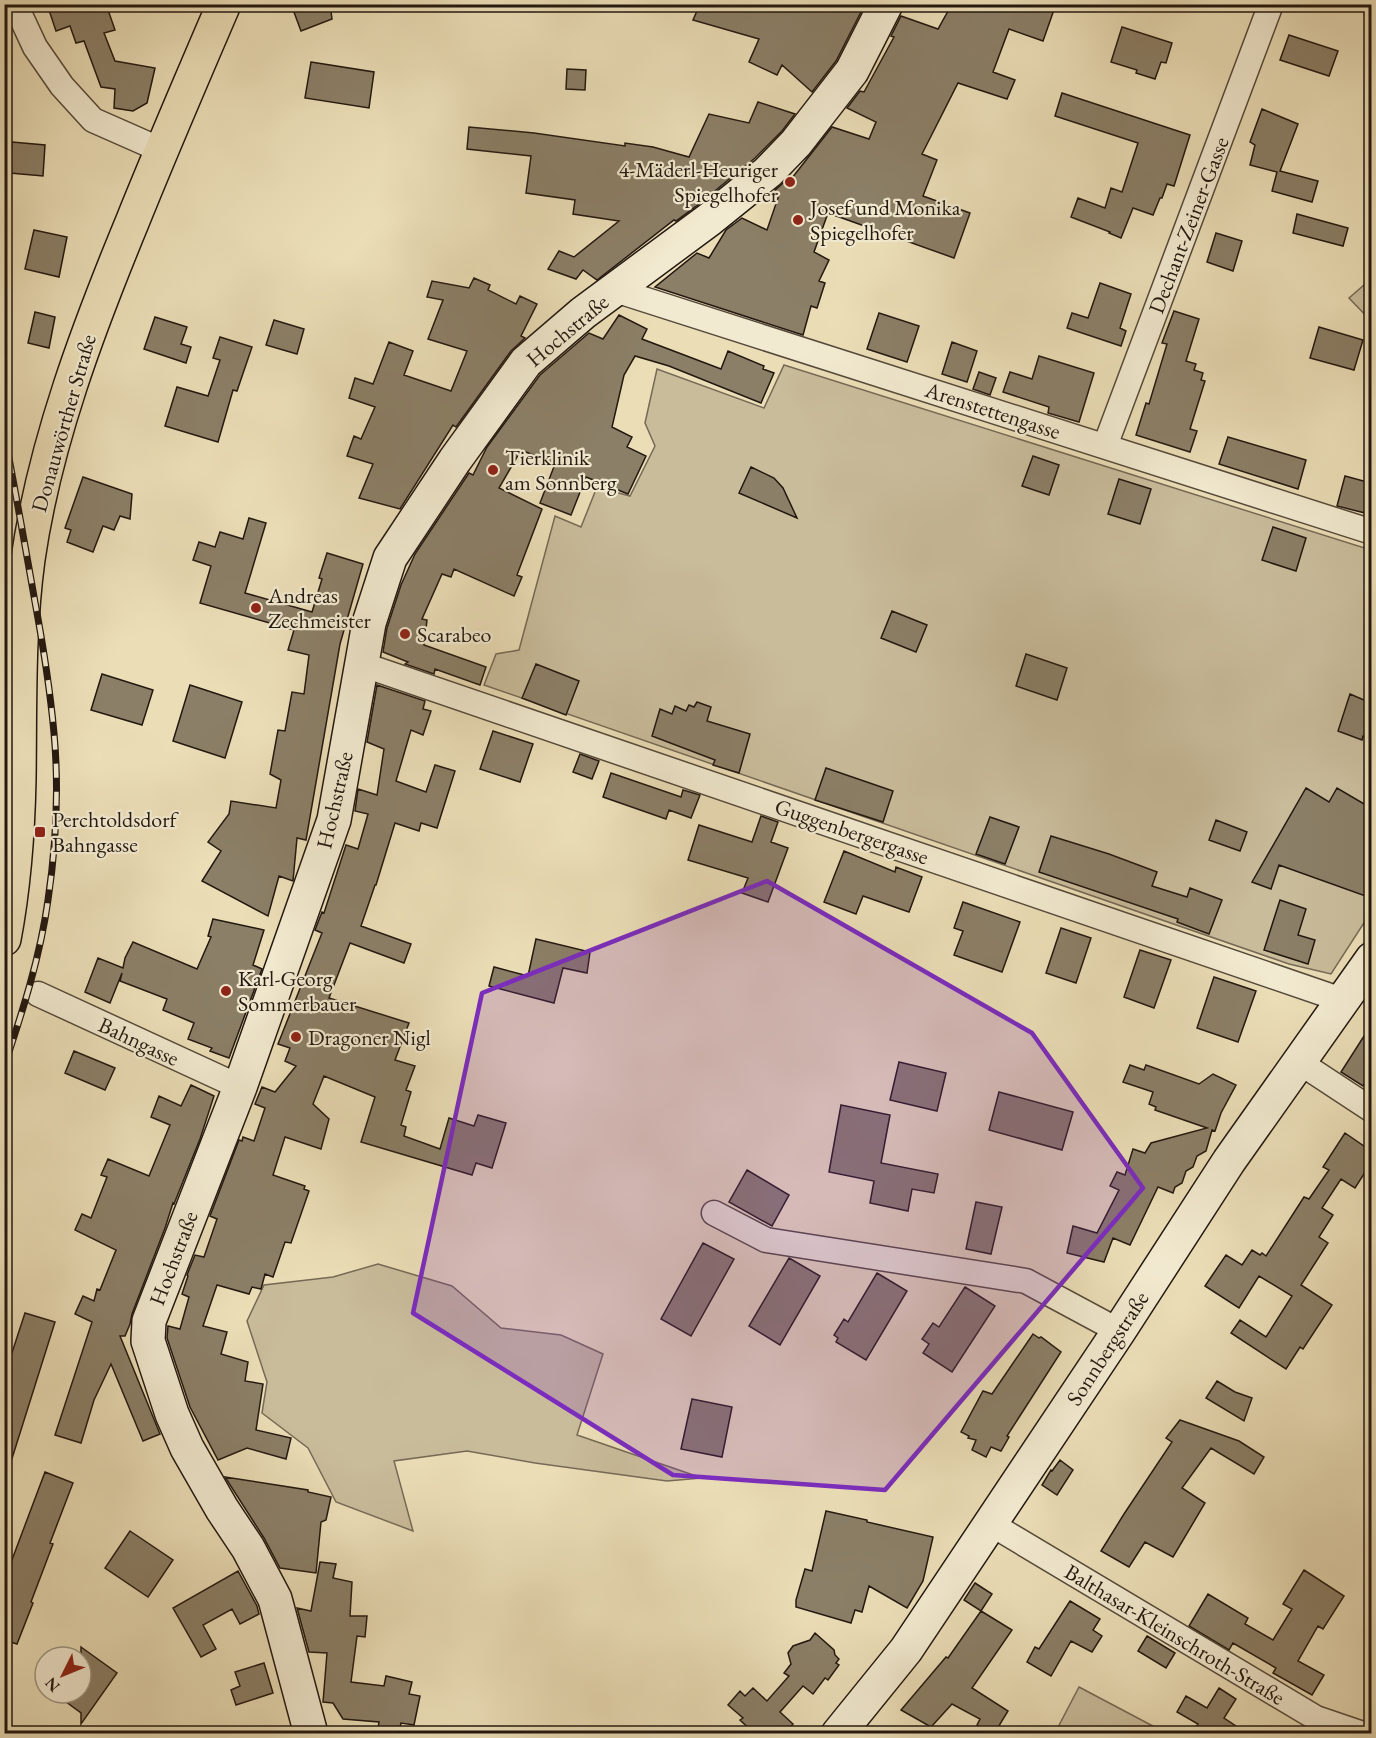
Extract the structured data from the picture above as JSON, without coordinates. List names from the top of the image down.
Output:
{
  "streets": {
    "main road": ["Hochstraße", "Donauwörther Straße", "Sonnbergstraße"],
    "street": [
      "Dechant-Zeiner-Gasse",
      "Arenstettengasse",
      "Guggenbergergasse",
      "Bahngasse",
      "Balthasar-Kleinschroth-Straße"
    ]
  },
  "crossings": [
    ["Dechant-Zeiner-Gasse", "Arenstettengasse"],
    ["Hochstraße", "Arenstettengasse"],
    ["Hochstraße", "Guggenbergergasse"],
    ["Hochstraße", "Bahngasse"],
    ["Guggenbergergasse", "Sonnbergstraße"],
    ["Sonnbergstraße", "Balthasar-Kleinschroth-Straße"]
  ],
  "places": {
    "other": [
      "4-Mäderl-Heuriger Spiegelhofer",
      "Josef und Monika Spiegelhofer",
      "Tierklinik am Sonnberg",
      "Andreas Zechmeister",
      "Scarabeo",
      "Karl-Georg Sommerbauer",
      "Dragoner Nigl"
    ],
    "transit": ["Perchtoldsdorf Bahngasse"]
  },
  "north": "bottom left"
}
